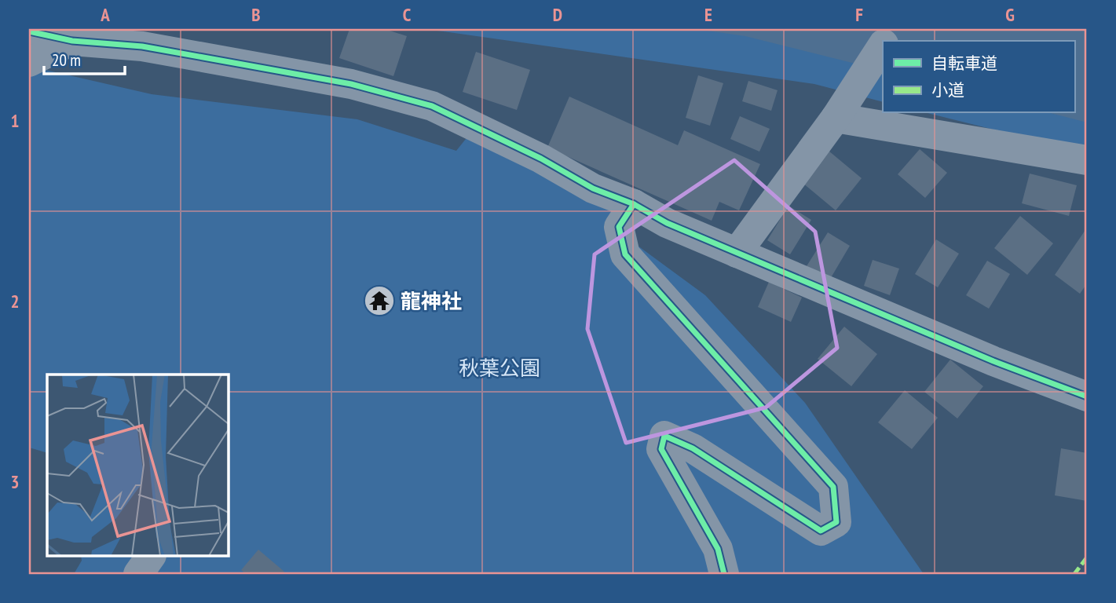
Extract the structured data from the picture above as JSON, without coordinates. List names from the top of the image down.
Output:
{
  "parks": ["秋葉公園"],
  "places": {
    "temple": ["龍神社"]
  },
  "legend": ["自転車道", "小道"],
  "scale_bar": "20 m",
  "grid": {
    "columns": [
      "A",
      "B",
      "C",
      "D",
      "E",
      "F",
      "G"
    ],
    "rows": ["1", "2", "3"]
  }
}
